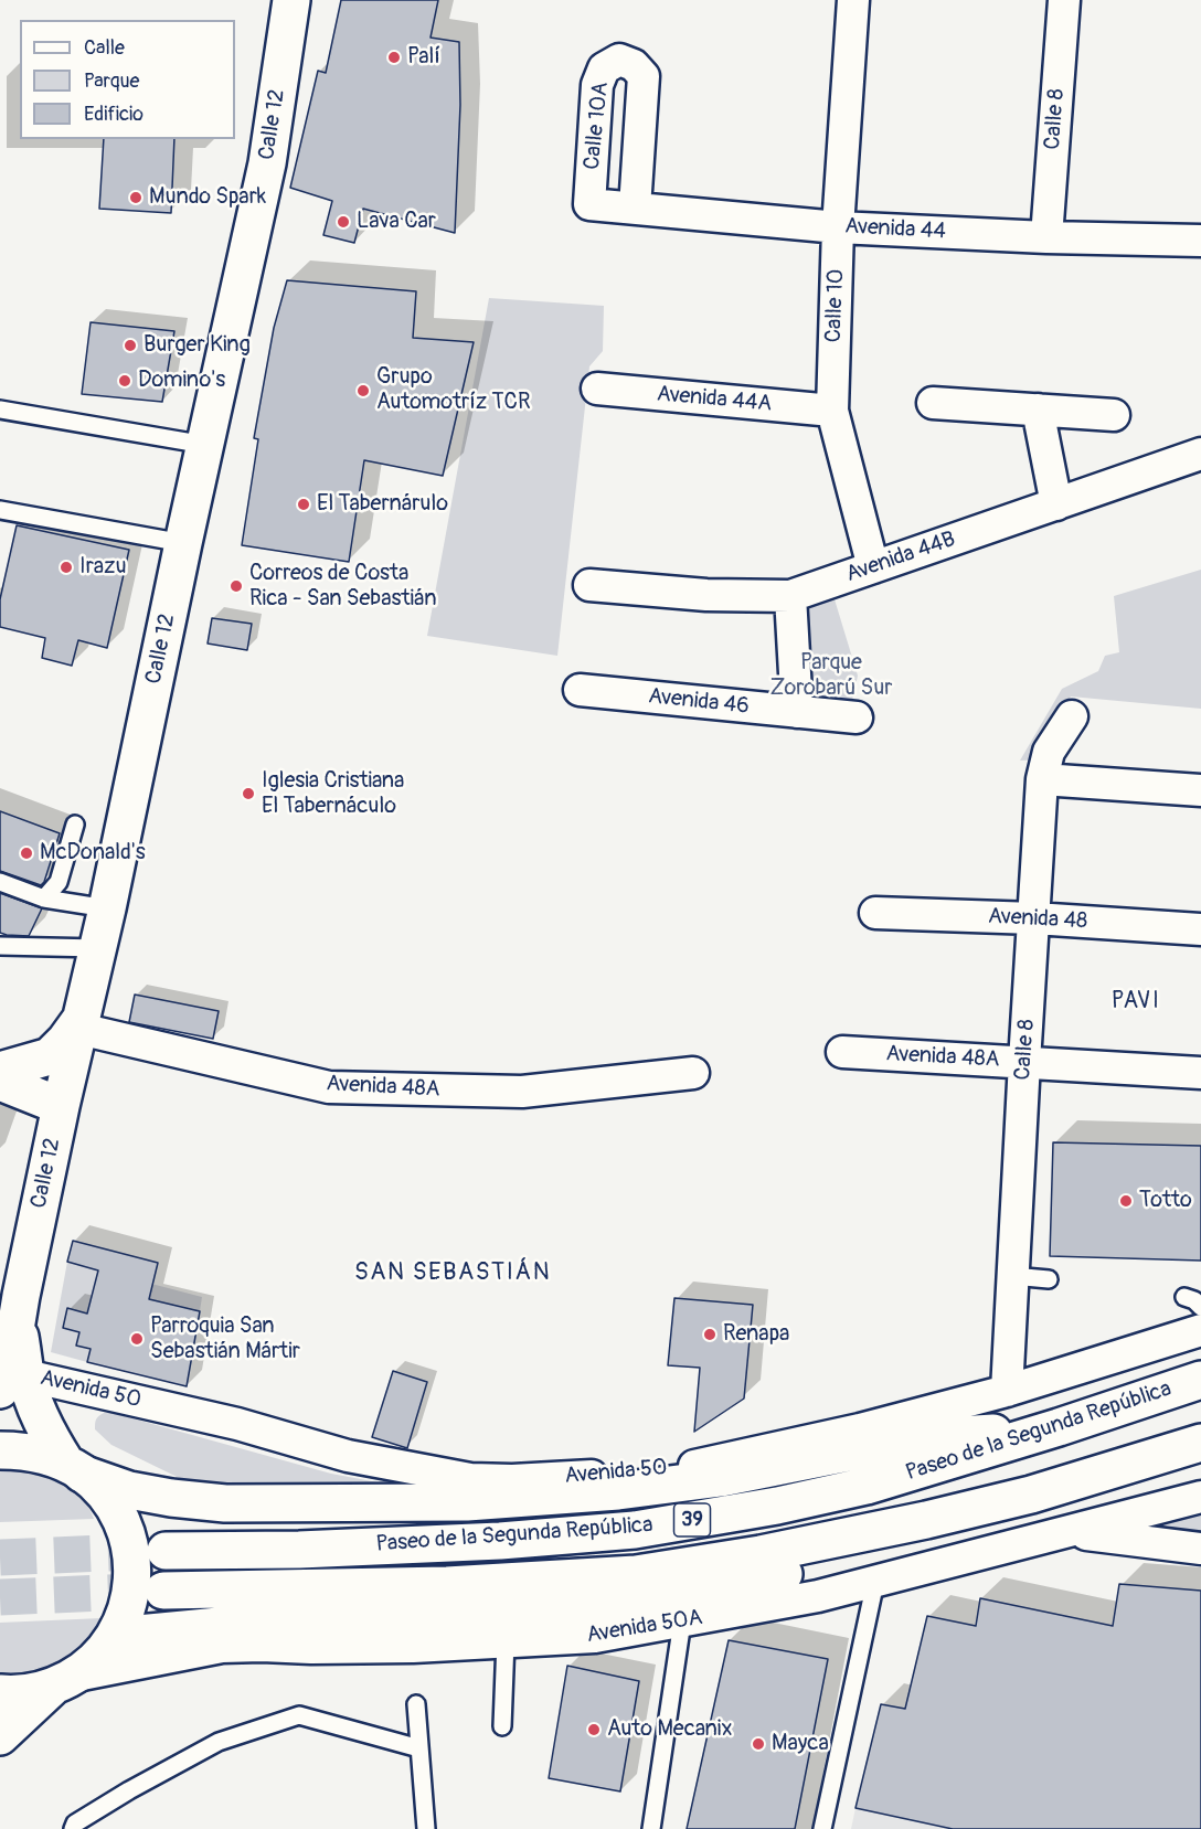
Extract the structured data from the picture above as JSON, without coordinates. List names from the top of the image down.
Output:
{
  "streets": {
    "main road": ["Calle 12", "Paseo de la Segunda República", "39"],
    "street": [
      "Calle 8",
      "Calle 10A",
      "Avenida 44",
      "Calle 10",
      "Avenida 44A",
      "Avenida 44B",
      "Avenida 46",
      "Avenida 48",
      "Avenida 48A",
      "Avenida 50",
      "Avenida 50A"
    ]
  },
  "crossings": [
    ["Calle 8", "Avenida 44"],
    ["Calle 8", "Avenida 48"],
    ["Calle 8", "Avenida 48A"],
    ["Calle 8", "Avenida 50"],
    ["Calle 12", "Avenida 48A"],
    ["Calle 12", "Avenida 50"],
    ["Calle 10A", "Avenida 44"],
    ["Avenida 44", "Calle 10"],
    ["Calle 10", "Avenida 44A"],
    ["Calle 10", "Avenida 44B"]
  ],
  "districts": ["PAVI", "SAN SEBASTIÁN"],
  "parks": ["Parque Zorobarú Sur"],
  "places": [
    "Palí",
    "Mundo Spark",
    "Lava Car",
    "Burger King",
    "Domino's",
    "Grupo Automotríz TCR",
    "El Tabernárulo",
    "Irazu",
    "Correos de Costa Rica - San Sebastián",
    "Iglesia Cristiana El Tabernáculo",
    "McDonald's",
    "Totto",
    "Renapa",
    "Parroquia San Sebastián Mártir",
    "Auto Mecanix",
    "Mayca"
  ],
  "legend": ["Calle", "Parque", "Edificio"]
}
